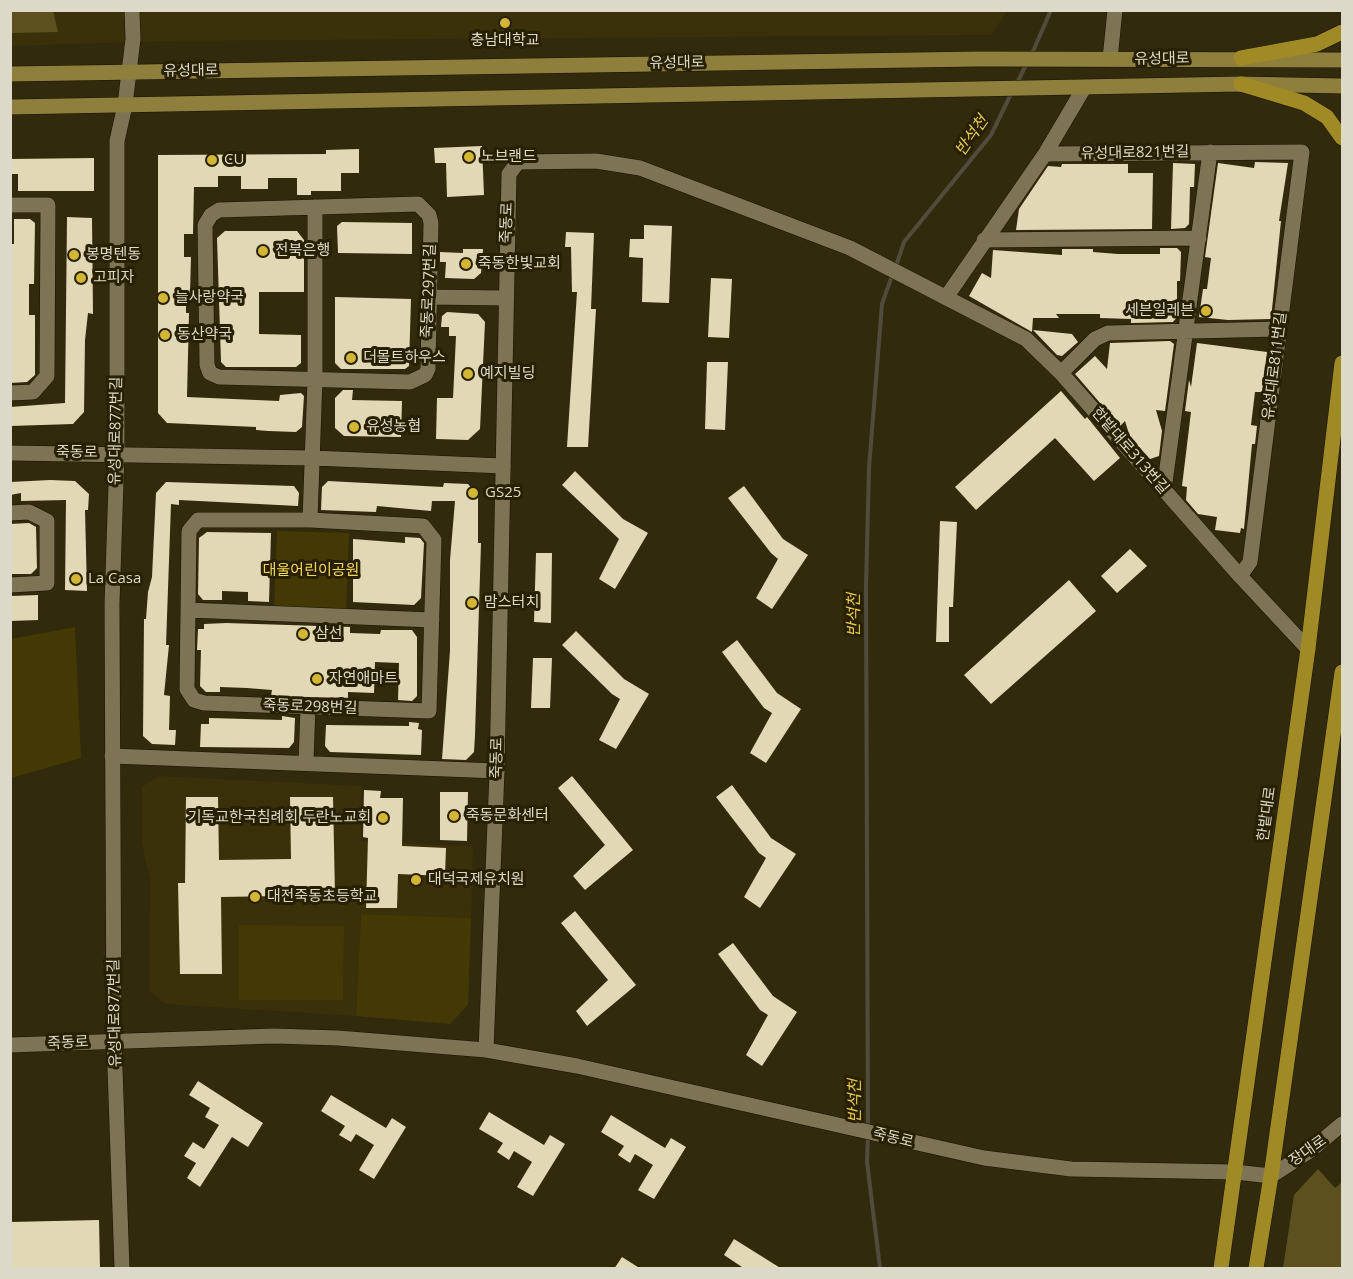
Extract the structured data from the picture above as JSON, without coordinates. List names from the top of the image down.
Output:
{
  "streets": {
    "main road": ["유성대로", "한밭대로"],
    "street": [
      "유성대로821번길",
      "죽동로",
      "죽동로297번길",
      "유성대로811번길",
      "유성대로877번길",
      "한밭대로313번길",
      "죽동로298번길",
      "장대로"
    ]
  },
  "crossings": [
    ["유성대로", "유성대로877번길"],
    ["유성대로821번길", "유성대로811번길"],
    ["유성대로821번길", "한밭대로313번길"],
    ["죽동로", "유성대로877번길"],
    ["죽동로", "한밭대로313번길"],
    ["죽동로", "한밭대로"],
    ["죽동로", "장대로"],
    ["유성대로811번길", "한밭대로313번길"],
    ["한밭대로313번길", "한밭대로"]
  ],
  "water": ["반석천"],
  "parks": ["대울어린이공원"],
  "places": [
    "충남대학교",
    "노브랜드",
    "CU",
    "전북은행",
    "봉명텐동",
    "죽동한빛교회",
    "고피자",
    "늘사랑약국",
    "세븐일레븐",
    "동산약국",
    "더몰트하우스",
    "예지빌딩",
    "유성농협",
    "GS25",
    "La Casa",
    "맘스터치",
    "삼선",
    "자연애마트",
    "죽동문화센터",
    "기독교한국침례회 두란노교회",
    "대덕국제유치원",
    "대전죽동초등학교"
  ]
}
